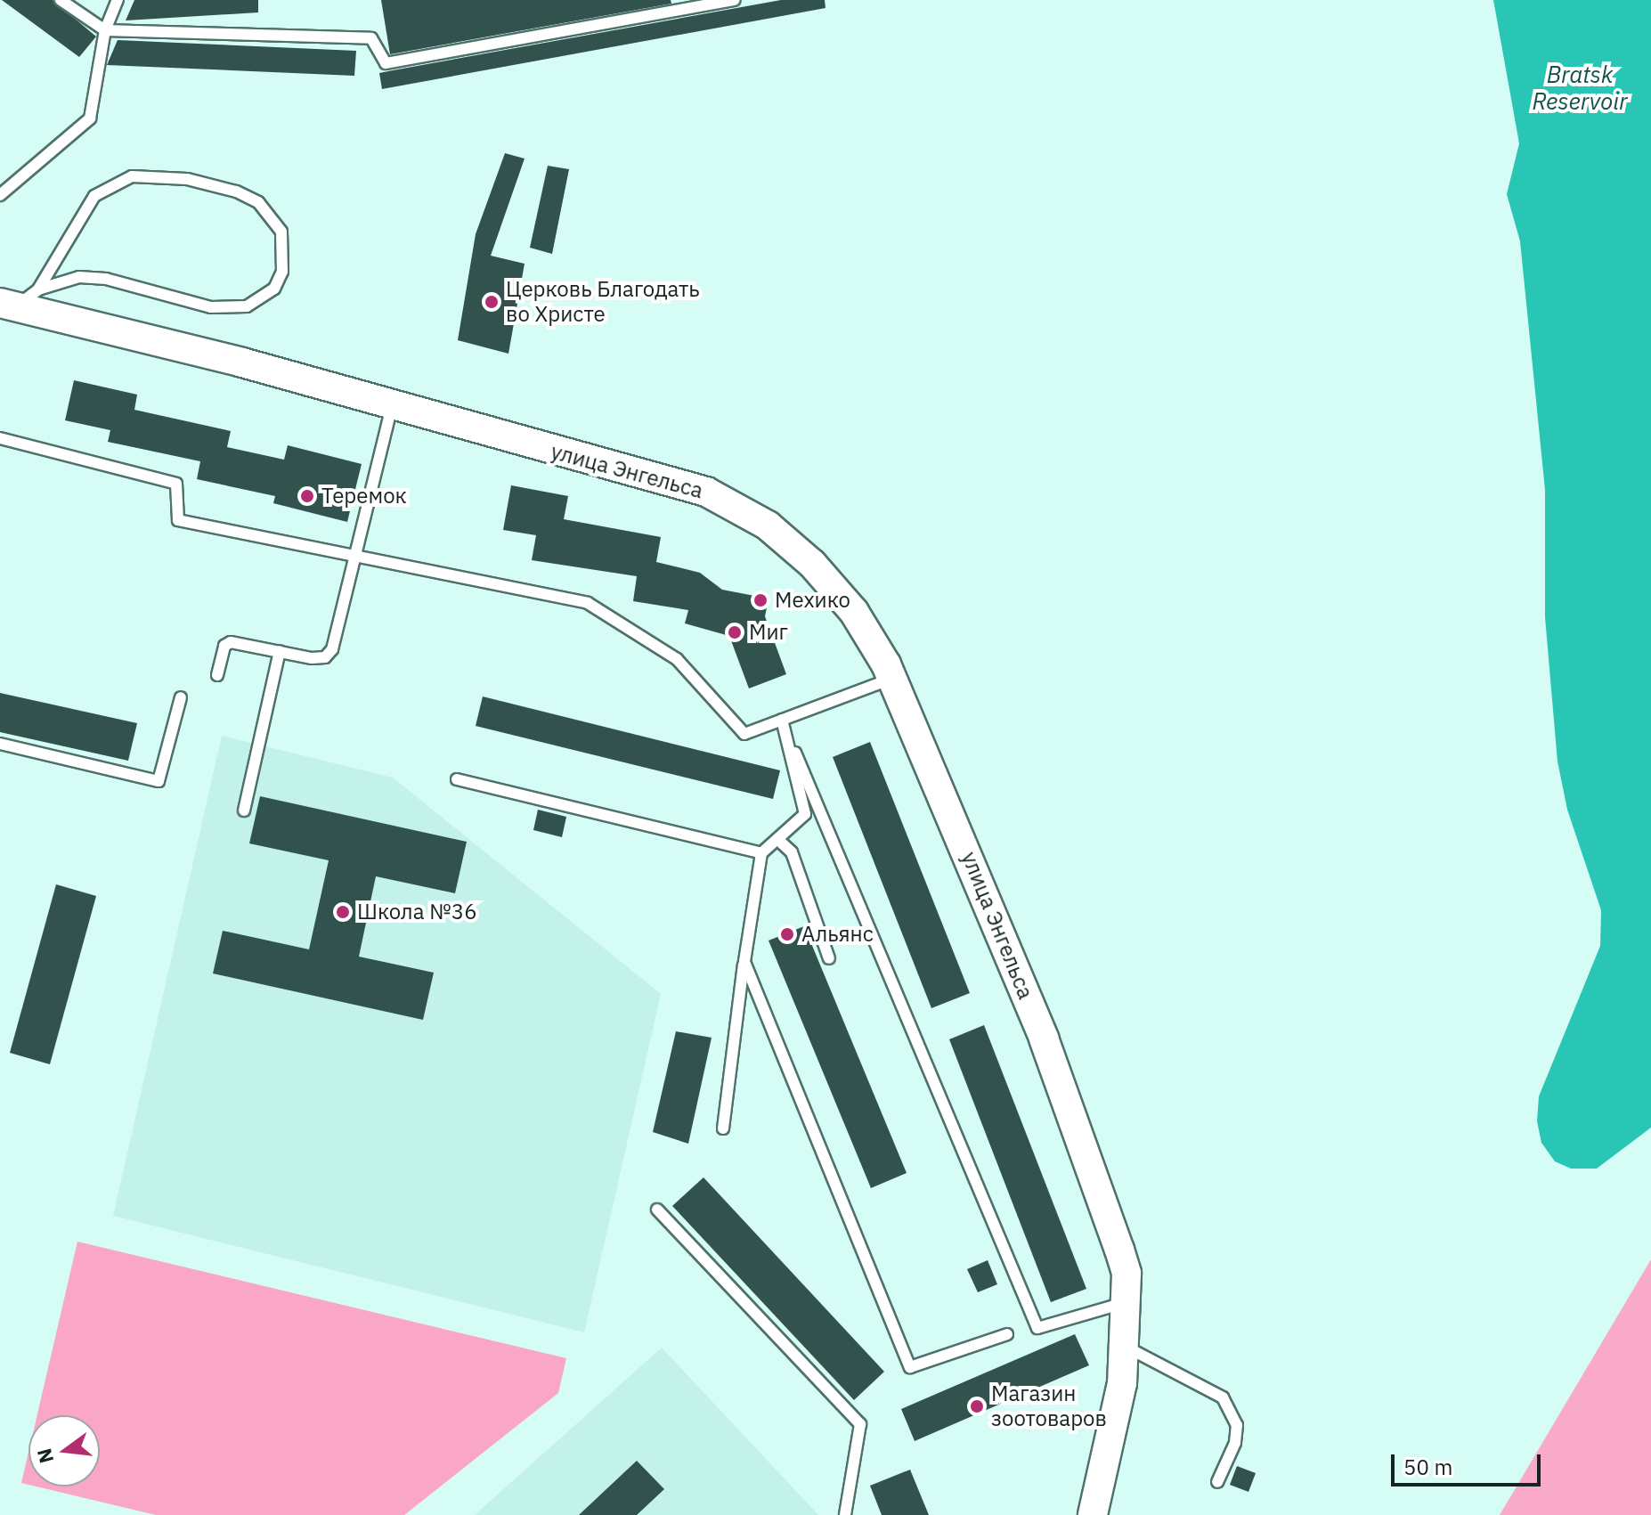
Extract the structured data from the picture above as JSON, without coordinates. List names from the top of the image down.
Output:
{
  "streets": {
    "street": ["улица Энгельса"]
  },
  "water": ["Bratsk Reservoir"],
  "places": [
    "Церковь Благодать во Христе",
    "Теремок",
    "Мехико",
    "Миг",
    "Школа №36",
    "Альянс",
    "Магазин зоотоваров"
  ],
  "scale_bar": "50 m",
  "north": "left"
}
